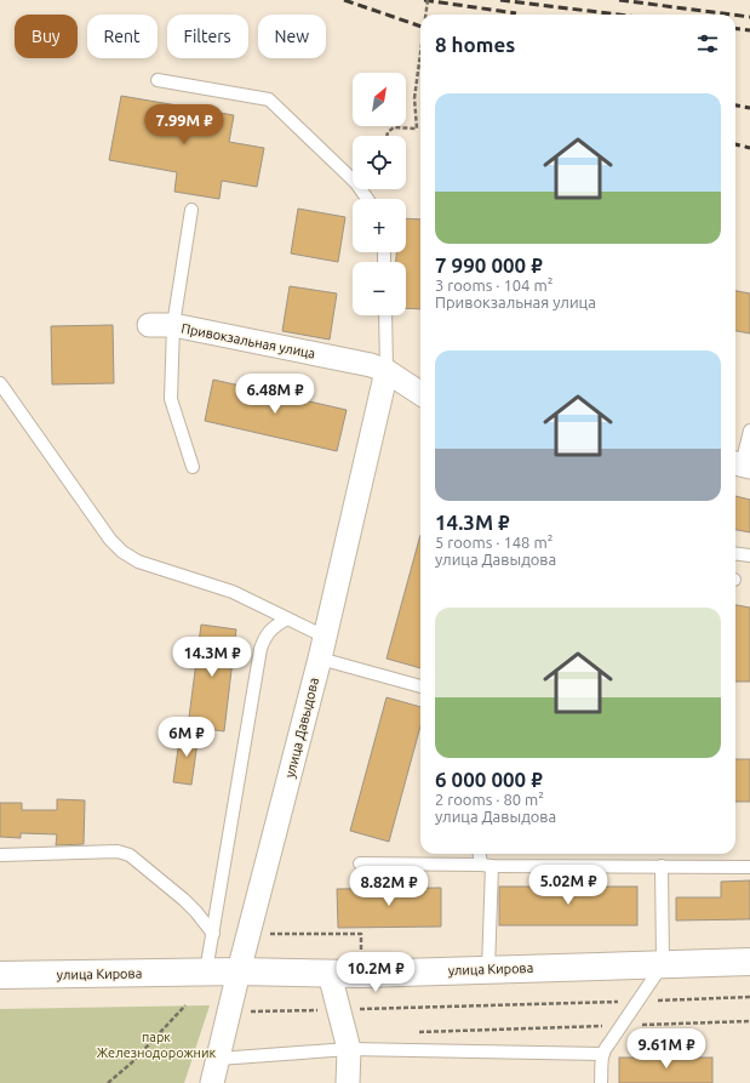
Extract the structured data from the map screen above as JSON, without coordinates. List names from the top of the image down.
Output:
{
  "streets": {
    "main road": ["улица Кирова"],
    "street": ["Привокзальная улица", "улица Давыдова"]
  },
  "crossings": [
    ["Привокзальная улица", "улица Давыдова"],
    ["улица Давыдова", "улица Кирова"]
  ],
  "parks": ["парк Железнодорожник"],
  "north": "top right",
  "page": {
    "chip": [
      "Buy",
      "Rent",
      "Filters",
      "New"
    ],
    "heading": "8 homes",
    "map_buttons": ["+", "−"],
    "list": [
      {
        "name": "7 990 000 ₽",
        "note": "3 rooms · 104 m² · Привокзальная улица"
      },
      {
        "name": "14.3M ₽",
        "note": "5 rooms · 148 m² · улица Давыдова"
      },
      {
        "name": "6 000 000 ₽",
        "note": "2 rooms · 80 m² · улица Давыдова"
      }
    ],
    "price": [
      "7.99M ₽",
      "6.48M ₽",
      "14.3M ₽",
      "6M ₽",
      "5.02M ₽",
      "8.82M ₽",
      "10.2M ₽",
      "9.61M ₽"
    ]
  }
}
